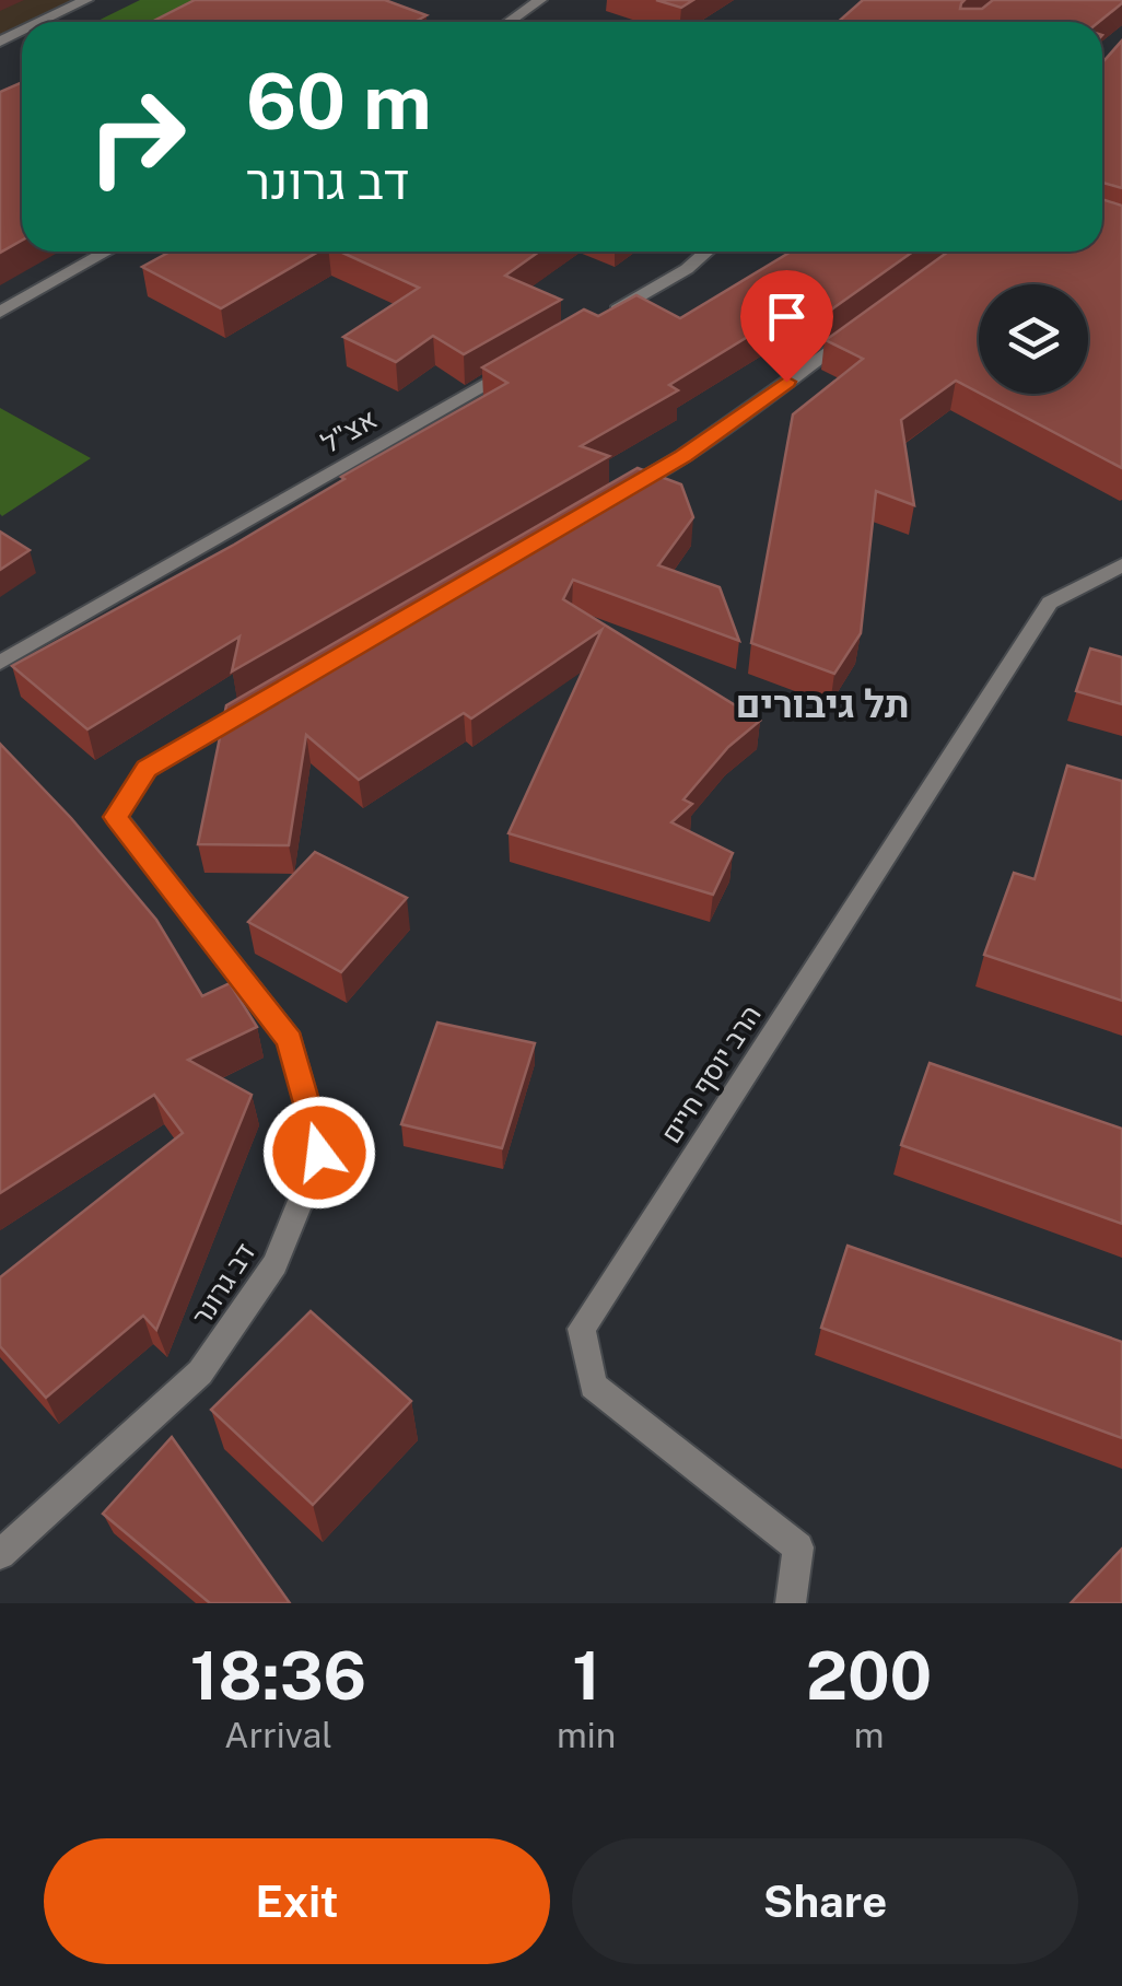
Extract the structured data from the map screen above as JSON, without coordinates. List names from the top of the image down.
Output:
{
  "streets": {
    "street": ["אצ\"ל", "הרב יוסף חיים", "דב גרונר"]
  },
  "districts": ["תל גיבורים"],
  "page": {
    "turn": ["60 m", "דב גרונר"],
    "eta": [
      "18:36",
      "Arrival",
      "1",
      "min",
      "200",
      "m"
    ],
    "buttons": ["Exit", "Share"]
  }
}
